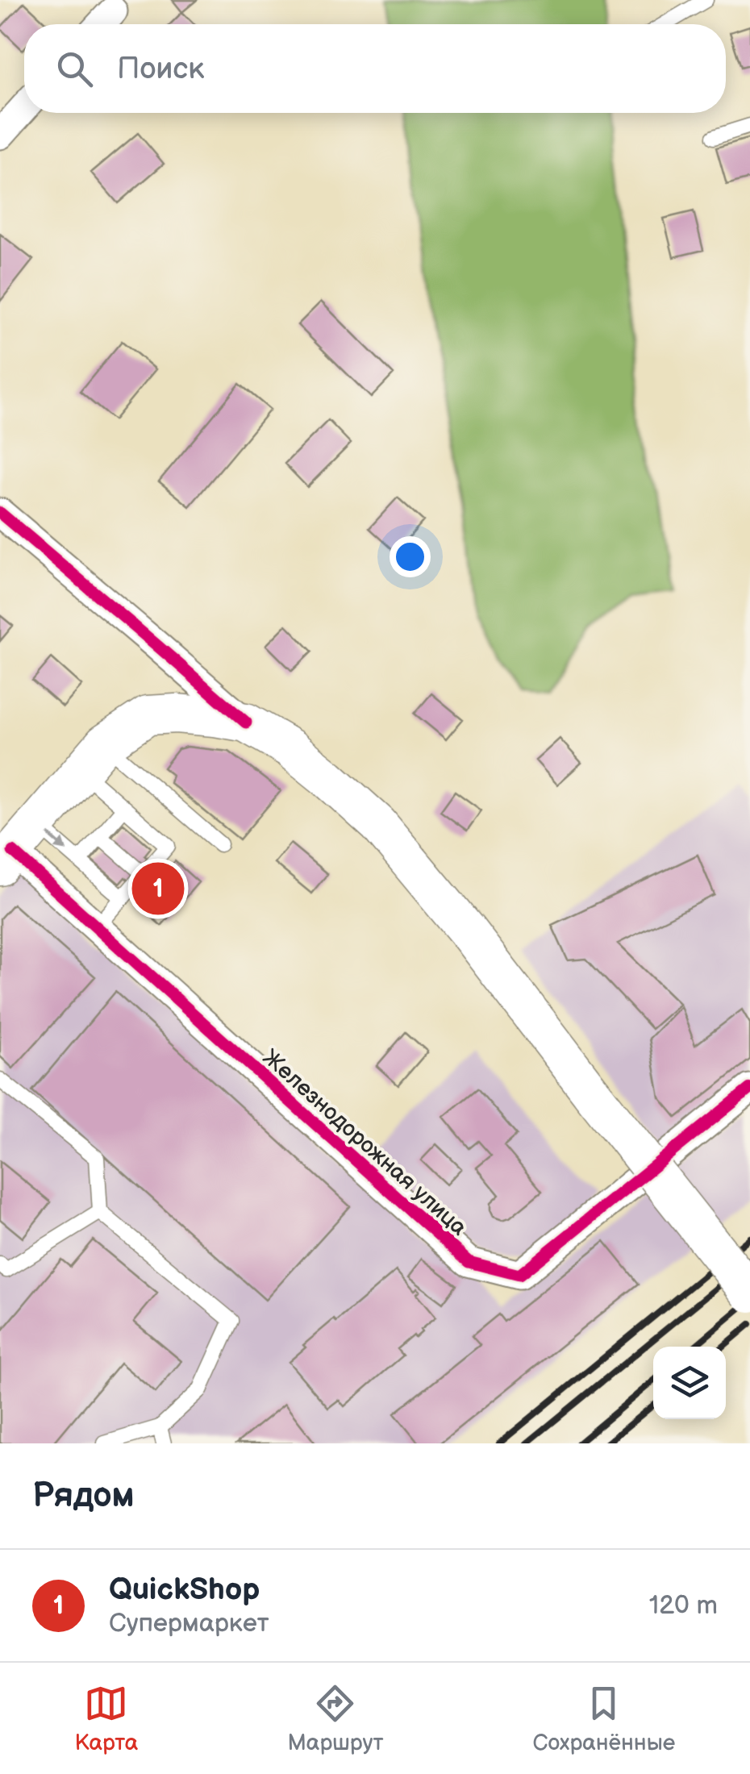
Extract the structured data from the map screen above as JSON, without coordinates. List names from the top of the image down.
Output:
{
  "streets": {
    "street": ["Железнодорожная улица"]
  },
  "page": {
    "search": "Поиск",
    "pins": "1",
    "heading": "Рядом",
    "list": [
      {
        "mark": "1",
        "name": "QuickShop",
        "note": "Супермаркет",
        "value": "120 m"
      }
    ],
    "nav": ["Карта", "Маршрут", "Сохранённые"]
  }
}
